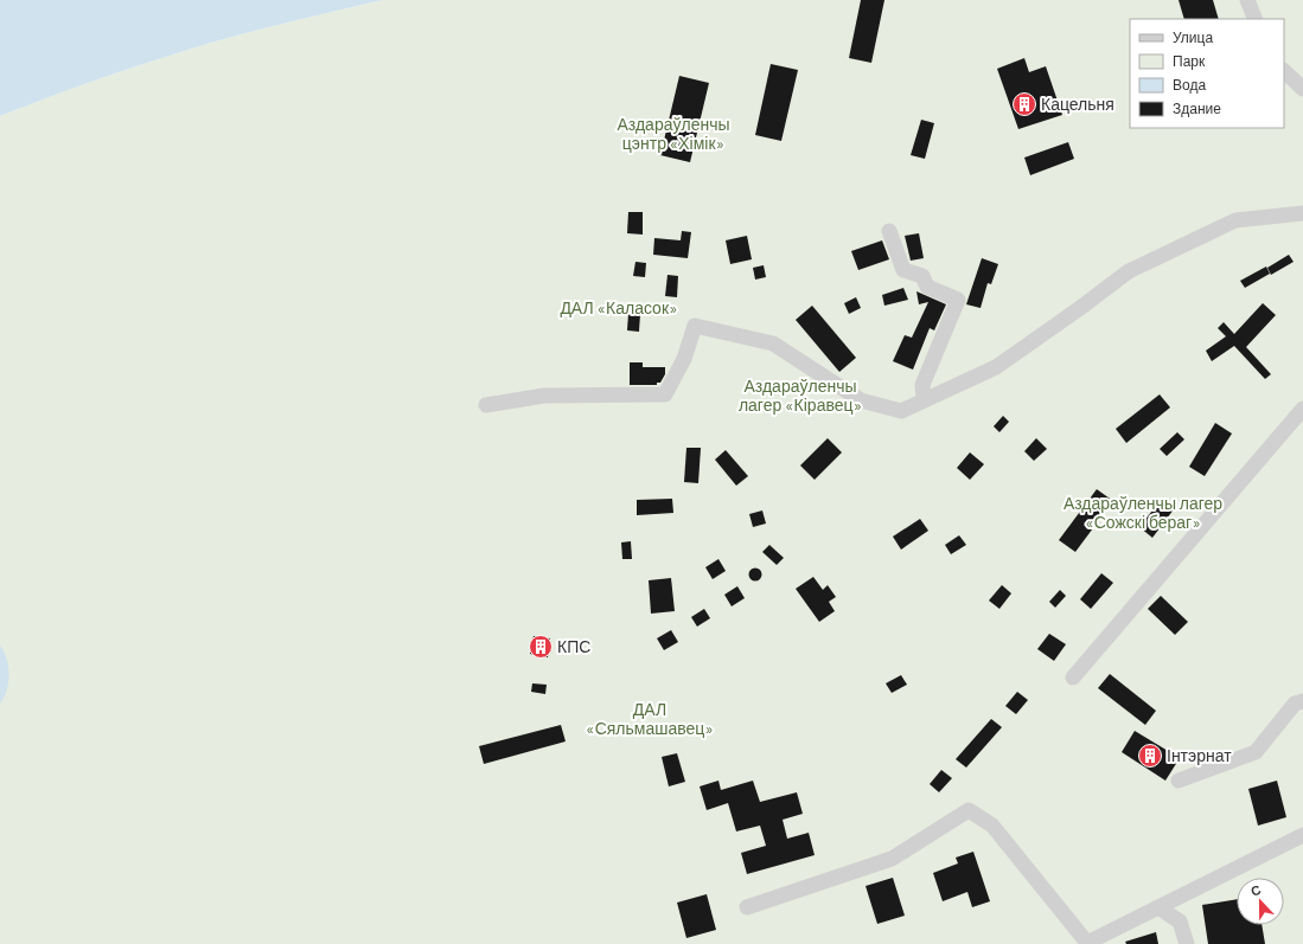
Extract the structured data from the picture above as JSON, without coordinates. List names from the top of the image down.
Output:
{
  "parks": [
    "Аздараўленчы цэнтр «Хімік»",
    "ДАЛ «Каласок»",
    "Аздараўленчы лагер «Кіравец»",
    "Аздараўленчы лагер «Сожскі бераг»",
    "ДАЛ «Сяльмашавец»"
  ],
  "places": {
    "building": ["Кацельня", "КПС", "Інтэрнат"]
  },
  "legend": [
    "Улица",
    "Парк",
    "Вода",
    "Здание"
  ],
  "north": "top"
}
